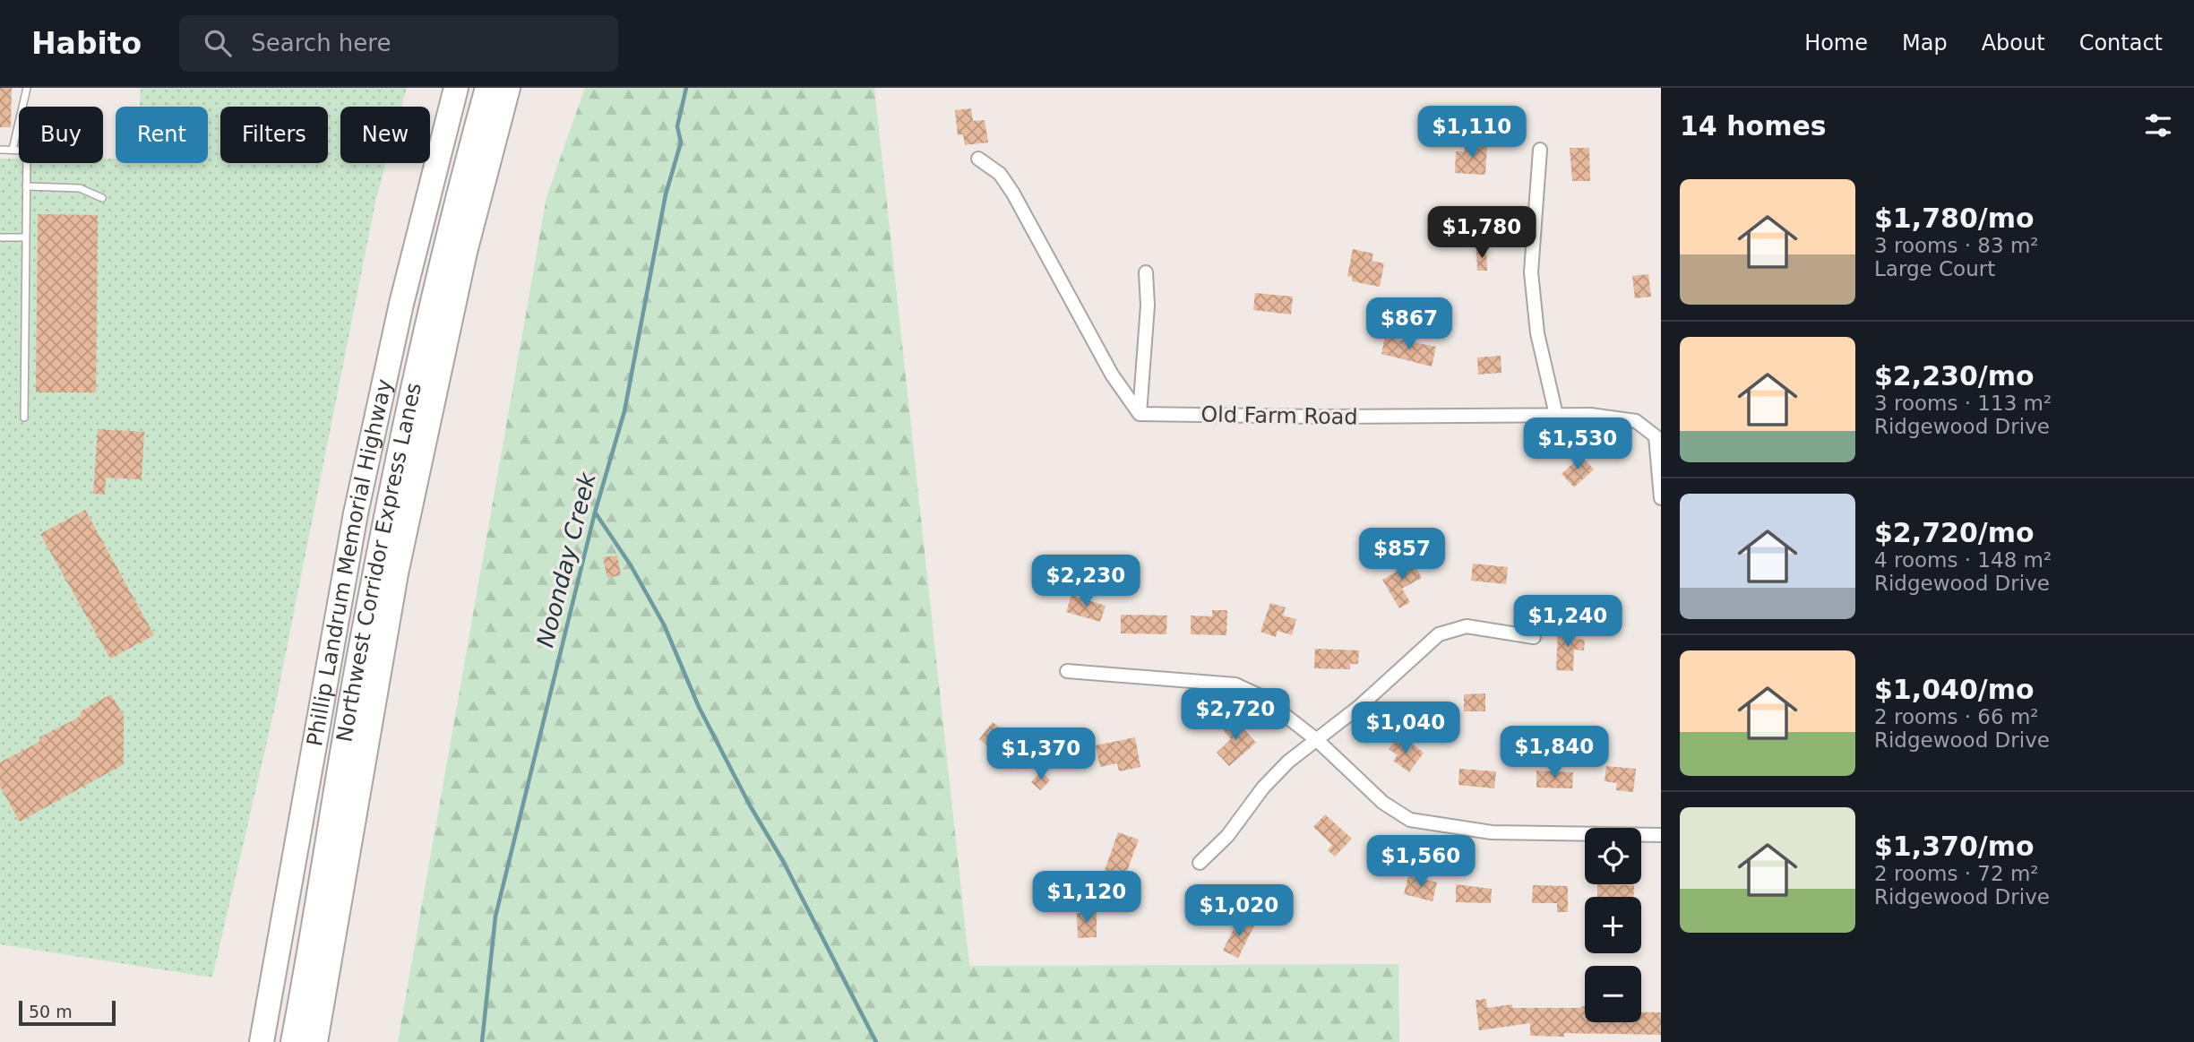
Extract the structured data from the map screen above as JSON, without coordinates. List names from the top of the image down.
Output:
{
  "streets": {
    "highway": ["Phillip Landrum Memorial Highway", "Northwest Corridor Express Lanes"],
    "street": ["Old Farm Road"]
  },
  "water": ["Noonday Creek"],
  "scale_bar": "50 m",
  "page": {
    "header": "Habito",
    "search": "Search here",
    "nav": [
      "Home",
      "Map",
      "About",
      "Contact"
    ],
    "heading": "14 homes",
    "price": [
      "$1,110",
      "$1,780",
      "$867",
      "$1,530",
      "$857",
      "$2,230",
      "$1,240",
      "$2,720",
      "$1,040",
      "$1,840",
      "$1,370",
      "$1,560",
      "$1,120",
      "$1,020"
    ],
    "chip": [
      "Buy",
      "Rent",
      "Filters",
      "New"
    ],
    "list": [
      {
        "name": "$1,780/mo",
        "note": "3 rooms · 83 m² · Large Court"
      },
      {
        "name": "$2,230/mo",
        "note": "3 rooms · 113 m² · Ridgewood Drive"
      },
      {
        "name": "$2,720/mo",
        "note": "4 rooms · 148 m² · Ridgewood Drive"
      },
      {
        "name": "$1,040/mo",
        "note": "2 rooms · 66 m² · Ridgewood Drive"
      },
      {
        "name": "$1,370/mo",
        "note": "2 rooms · 72 m² · Ridgewood Drive"
      }
    ],
    "map_buttons": ["+", "−"],
    "scale": "50 m"
  }
}
